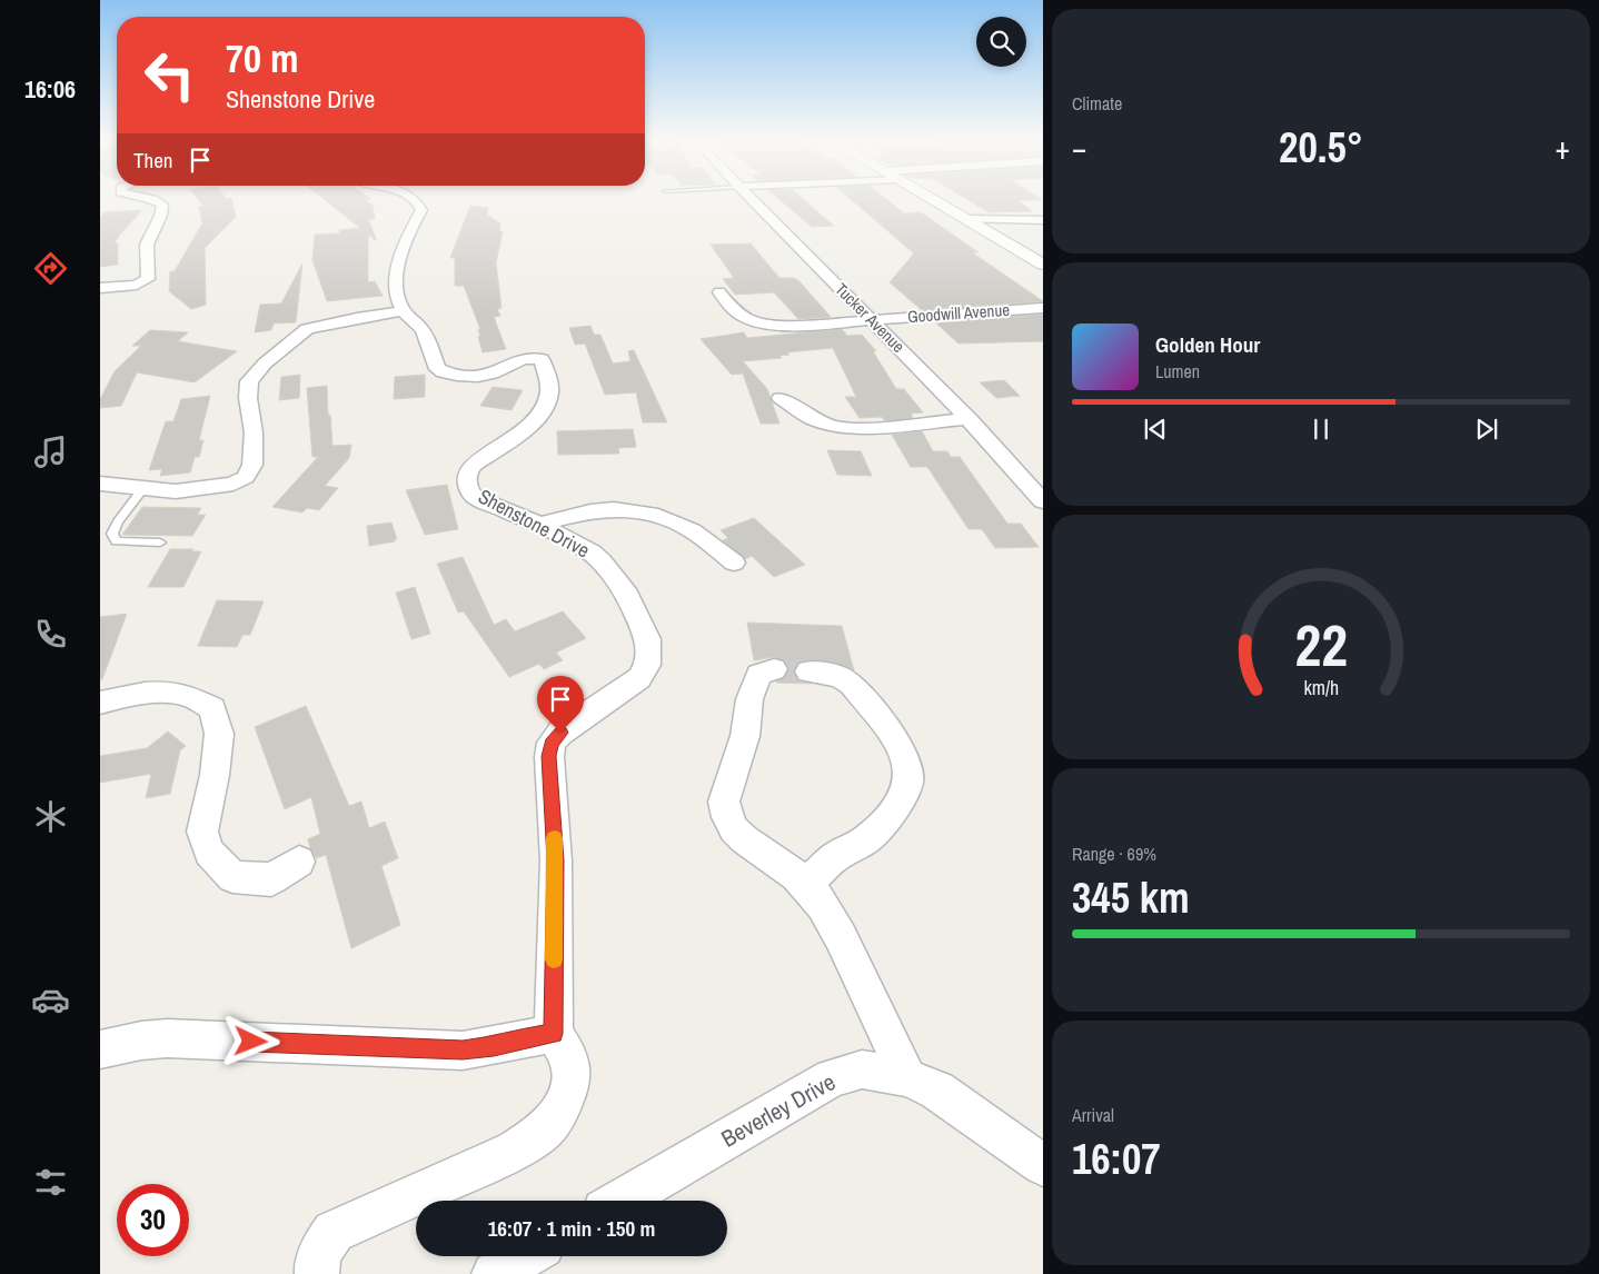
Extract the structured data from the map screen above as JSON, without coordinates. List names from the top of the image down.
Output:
{
  "streets": {
    "street": [
      "Goodwill Avenue",
      "Tucker Avenue",
      "Shenstone Drive",
      "Beverley Drive"
    ]
  },
  "crossings": [
    ["Goodwill Avenue", "Tucker Avenue"]
  ],
  "page": {
    "tabs": "16:06",
    "tile": [
      "Climate",
      ["Range · 69%", "345 km"],
      ["Arrival", "16:07"]
    ],
    "turn": ["70 m", "Shenstone Drive"],
    "heat": ["−", "20.5°", "+"],
    "then": "Then",
    "song": ["Golden Hour", "Lumen"],
    "limit": "30",
    "trip": "16:07 · 1 min · 150 m",
    "gauge": ["22", "km/h"]
  }
}
